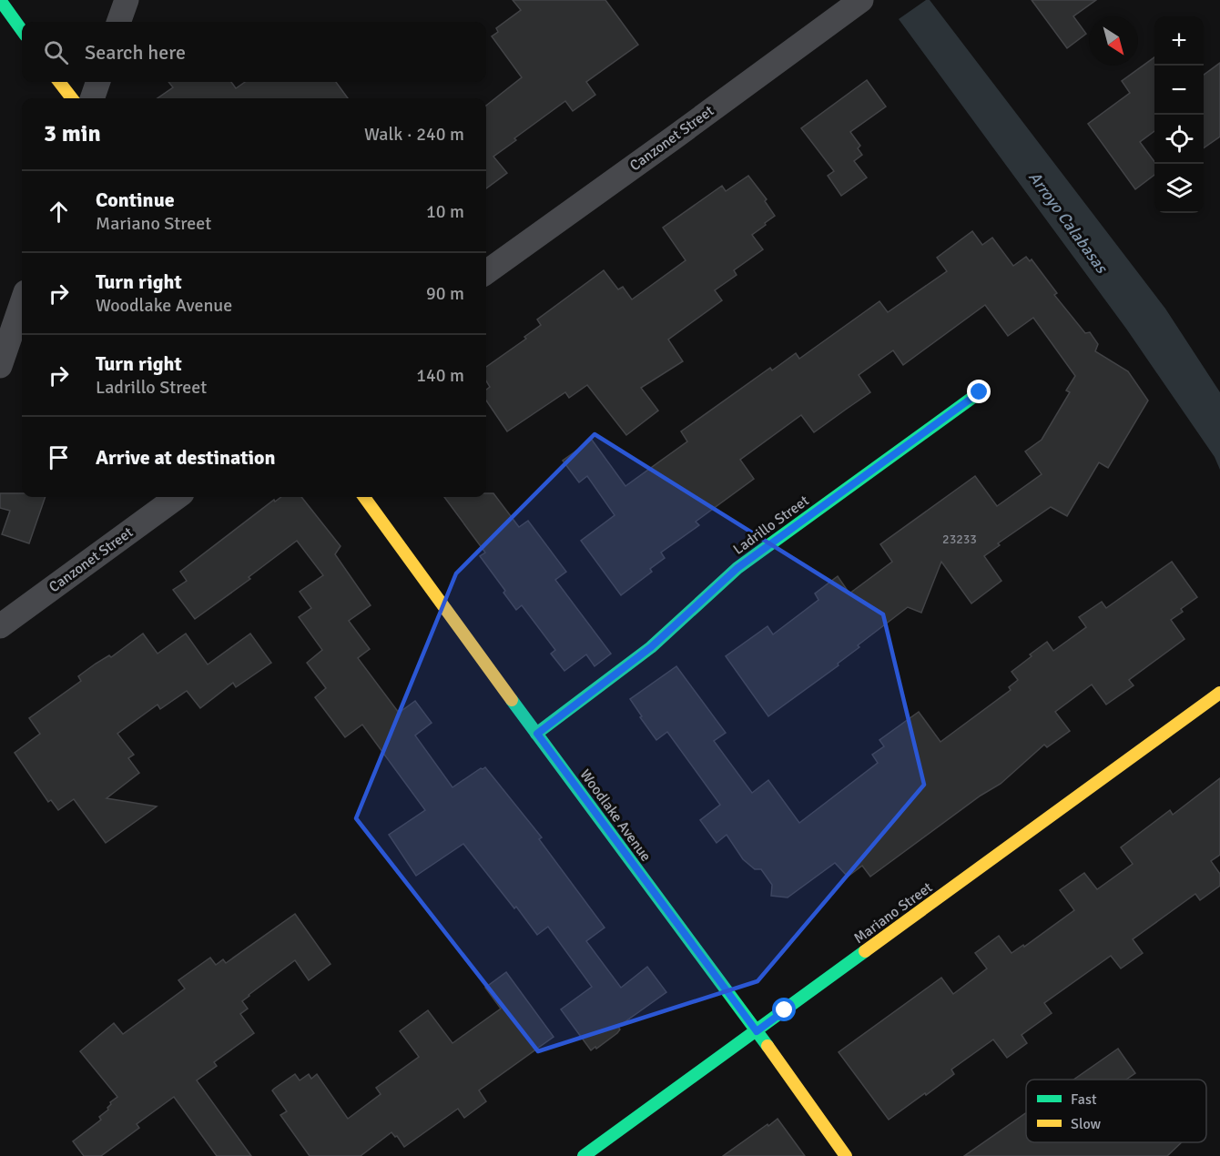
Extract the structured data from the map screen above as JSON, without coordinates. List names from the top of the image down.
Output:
{
  "streets": {
    "street": [
      "Canzonet Street",
      "Ladrillo Street",
      "Woodlake Avenue",
      "Mariano Street"
    ]
  },
  "crossings": [
    ["Ladrillo Street", "Woodlake Avenue"],
    ["Woodlake Avenue", "Mariano Street"]
  ],
  "water": ["Arroyo Calabasas"],
  "house_numbers": ["23233"],
  "legend": ["Fast", "Slow"],
  "north": "bottom right",
  "page": {
    "map_buttons": ["+", "−"],
    "search": "Search here",
    "heading": ["3 min", "Walk · 240 m"],
    "list": [
      ["Continue", "Mariano Street", "10 m"],
      ["Turn right", "Woodlake Avenue", "90 m"],
      ["Turn right", "Ladrillo Street", "140 m"],
      "Arrive at destination"
    ]
  }
}
